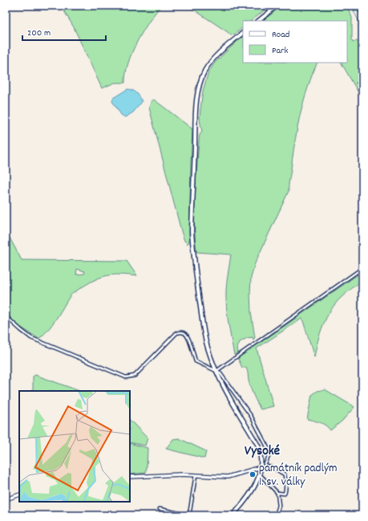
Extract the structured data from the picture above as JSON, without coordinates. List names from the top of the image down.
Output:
{
  "districts": ["Vysoké"],
  "places": ["památník padlým 1. sv. války"],
  "legend": ["Road", "Park"],
  "scale_bar": "200 m"
}
